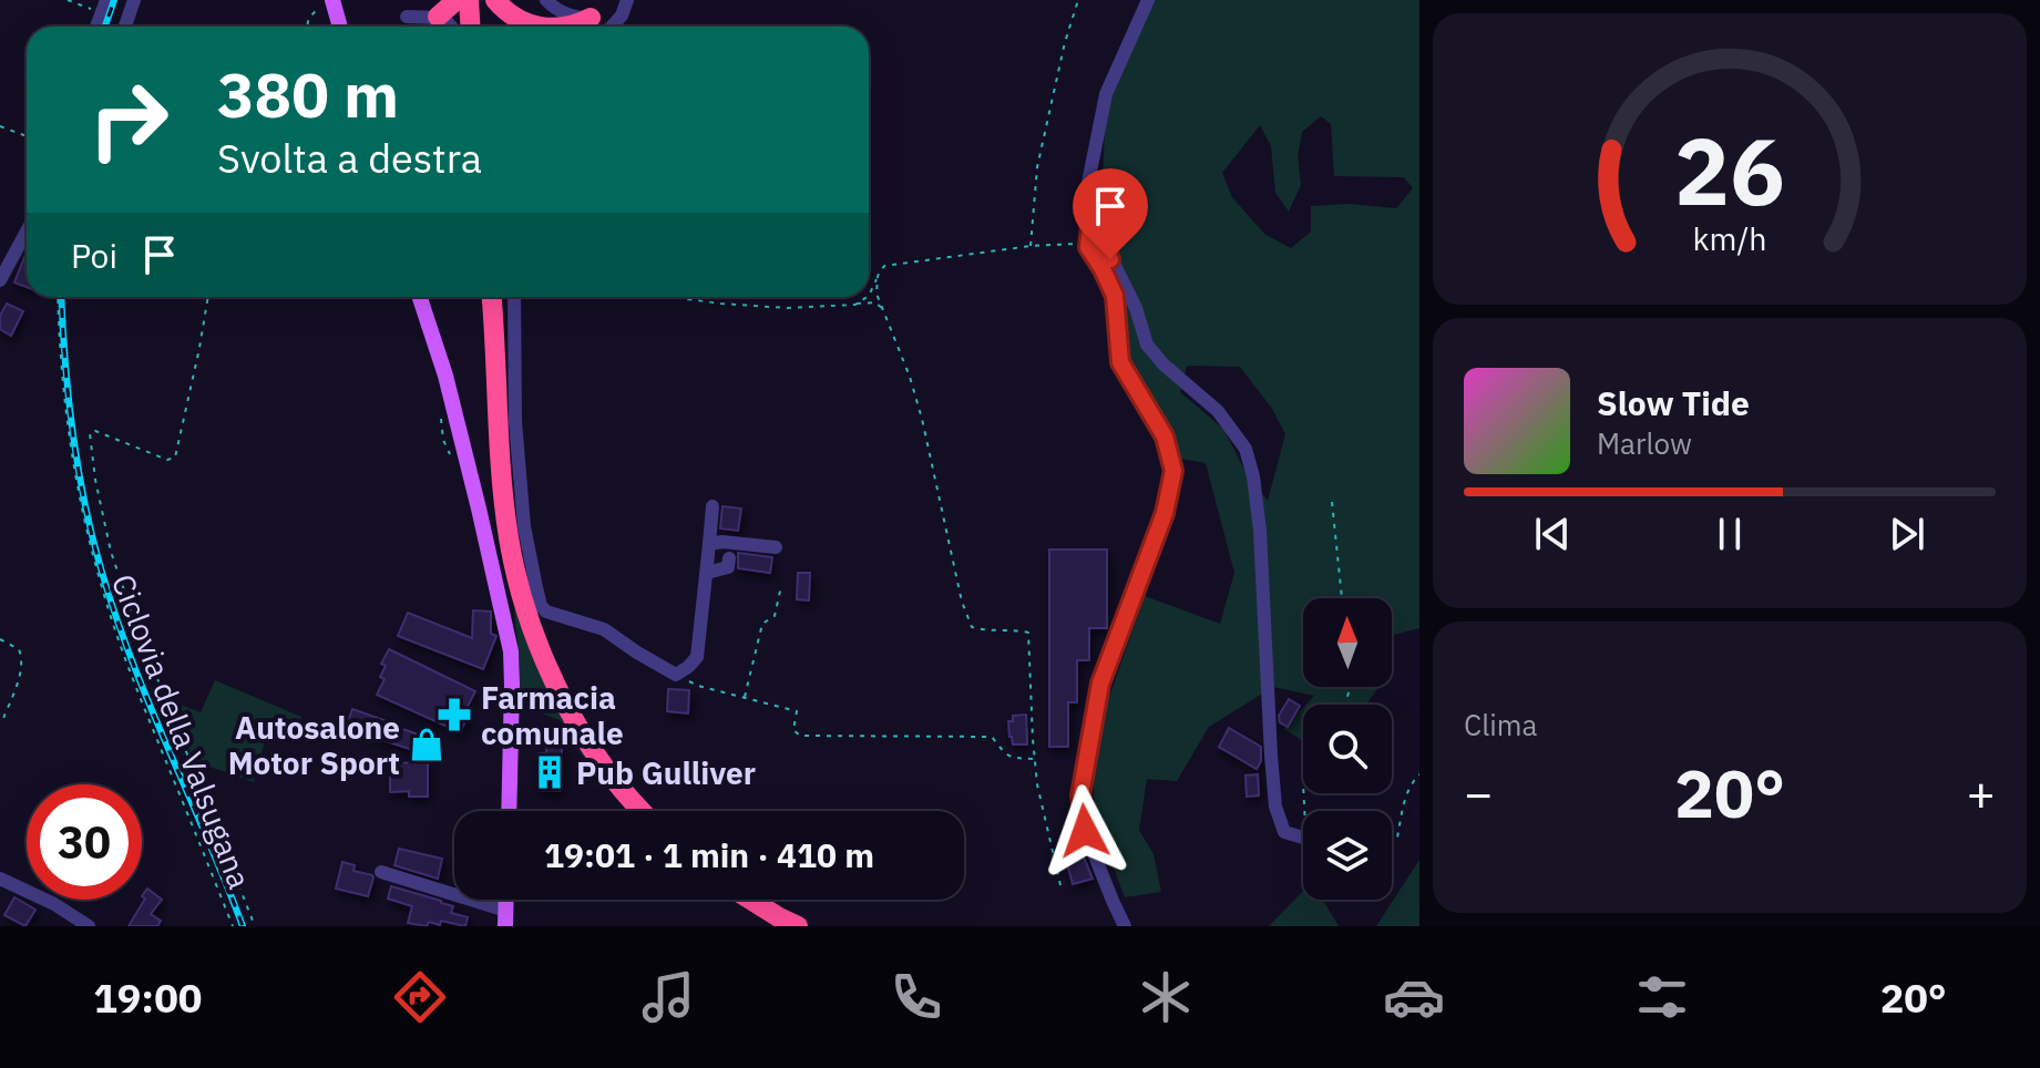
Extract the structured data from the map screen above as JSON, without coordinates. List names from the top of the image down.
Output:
{
  "streets": {
    "path": ["Ciclovia della Valsugana"]
  },
  "places": {
    "pharmacy": ["Farmacia comunale"],
    "shop": ["Autosalone Motor Sport"],
    "building": ["Pub Gulliver"]
  },
  "north": "top",
  "page": {
    "turn": ["380 m", "Svolta a destra"],
    "then": "Poi",
    "song": ["Slow Tide", "Marlow"],
    "tile": "Clima",
    "heat": ["−", "20°", "+"],
    "limit": "30",
    "trip": "19:01 · 1 min · 410 m",
    "tabs": ["19:00", "20°"],
    "gauge": ["26", "km/h"]
  }
}
